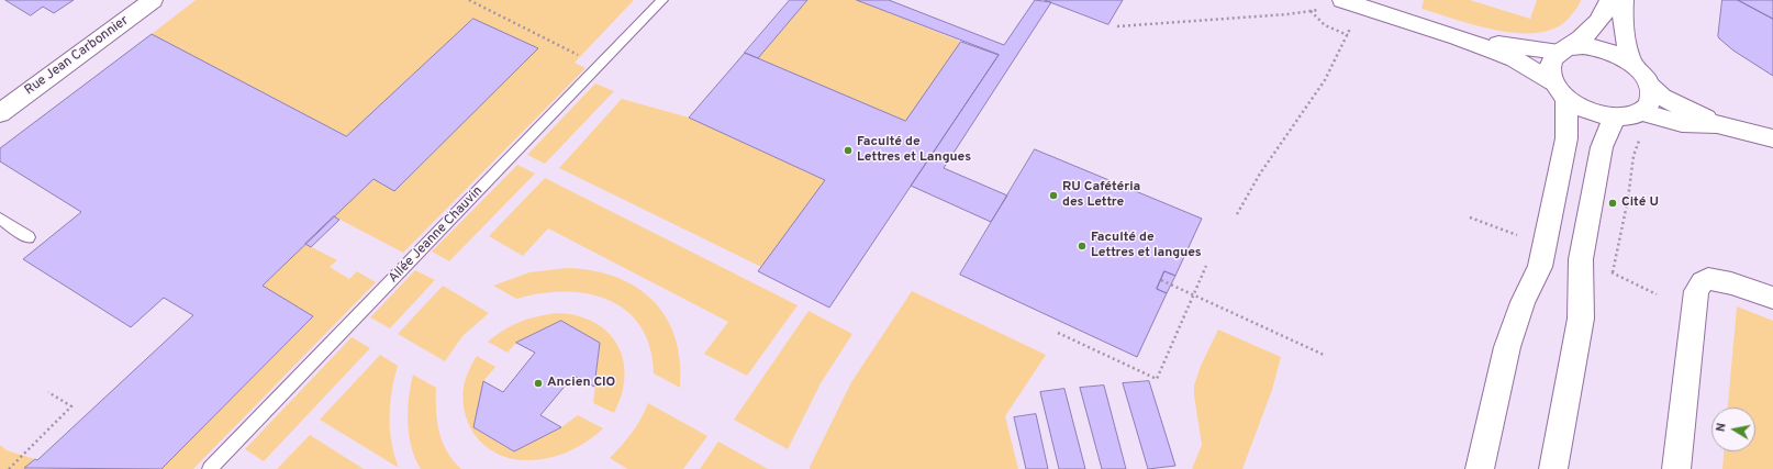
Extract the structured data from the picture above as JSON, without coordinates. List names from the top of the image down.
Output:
{
  "streets": {
    "main road": ["Rue Jean Carbonnier"],
    "lane": ["Allée Jeanne Chauvin"]
  },
  "places": [
    "Faculté de Lettres et Langues",
    "RU Cafétéria des Lettre",
    "Cité U",
    "Faculté de Lettres et langues",
    "Ancien CIO"
  ],
  "north": "left"
}
